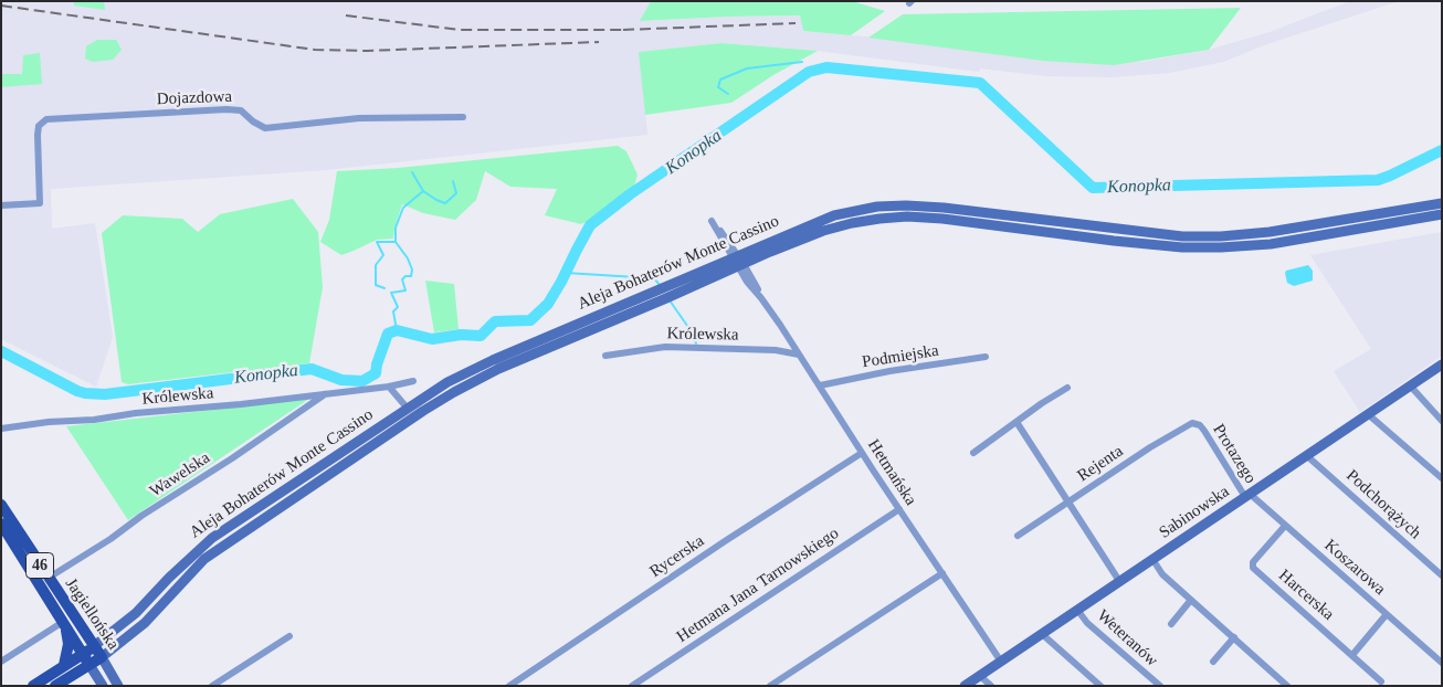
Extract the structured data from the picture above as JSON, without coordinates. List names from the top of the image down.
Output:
{
  "streets": {
    "main road": [
      "Aleja Bohaterów Monte Cassino",
      "Sabinowska",
      "46",
      "Jagiellońska"
    ],
    "street": [
      "Dojazdowa",
      "Królewska",
      "Podmiejska",
      "Protazego",
      "Rejenta",
      "Hetmańska",
      "Wawelska",
      "Podchorążych",
      "Rycerska",
      "Koszarowa",
      "Hetmana Jana Tarnowskiego",
      "Harcerska",
      "Weteranów"
    ]
  },
  "crossings": [
    ["Aleja Bohaterów Monte Cassino", "Hetmańska"],
    ["Aleja Bohaterów Monte Cassino", "Jagiellońska"],
    ["Królewska", "Hetmańska"],
    ["Królewska", "Wawelska"],
    ["Podmiejska", "Hetmańska"],
    ["Protazego", "Rejenta"],
    ["Protazego", "Sabinowska"],
    ["Protazego", "Koszarowa"],
    ["Hetmańska", "Sabinowska"],
    ["Hetmańska", "Rycerska"],
    ["Hetmańska", "Hetmana Jana Tarnowskiego"],
    ["Wawelska", "Jagiellońska"],
    ["Podchorążych", "Sabinowska"],
    ["Sabinowska", "Koszarowa"],
    ["Sabinowska", "Weteranów"],
    ["Koszarowa", "Harcerska"]
  ],
  "water": ["Konopka"]
}
